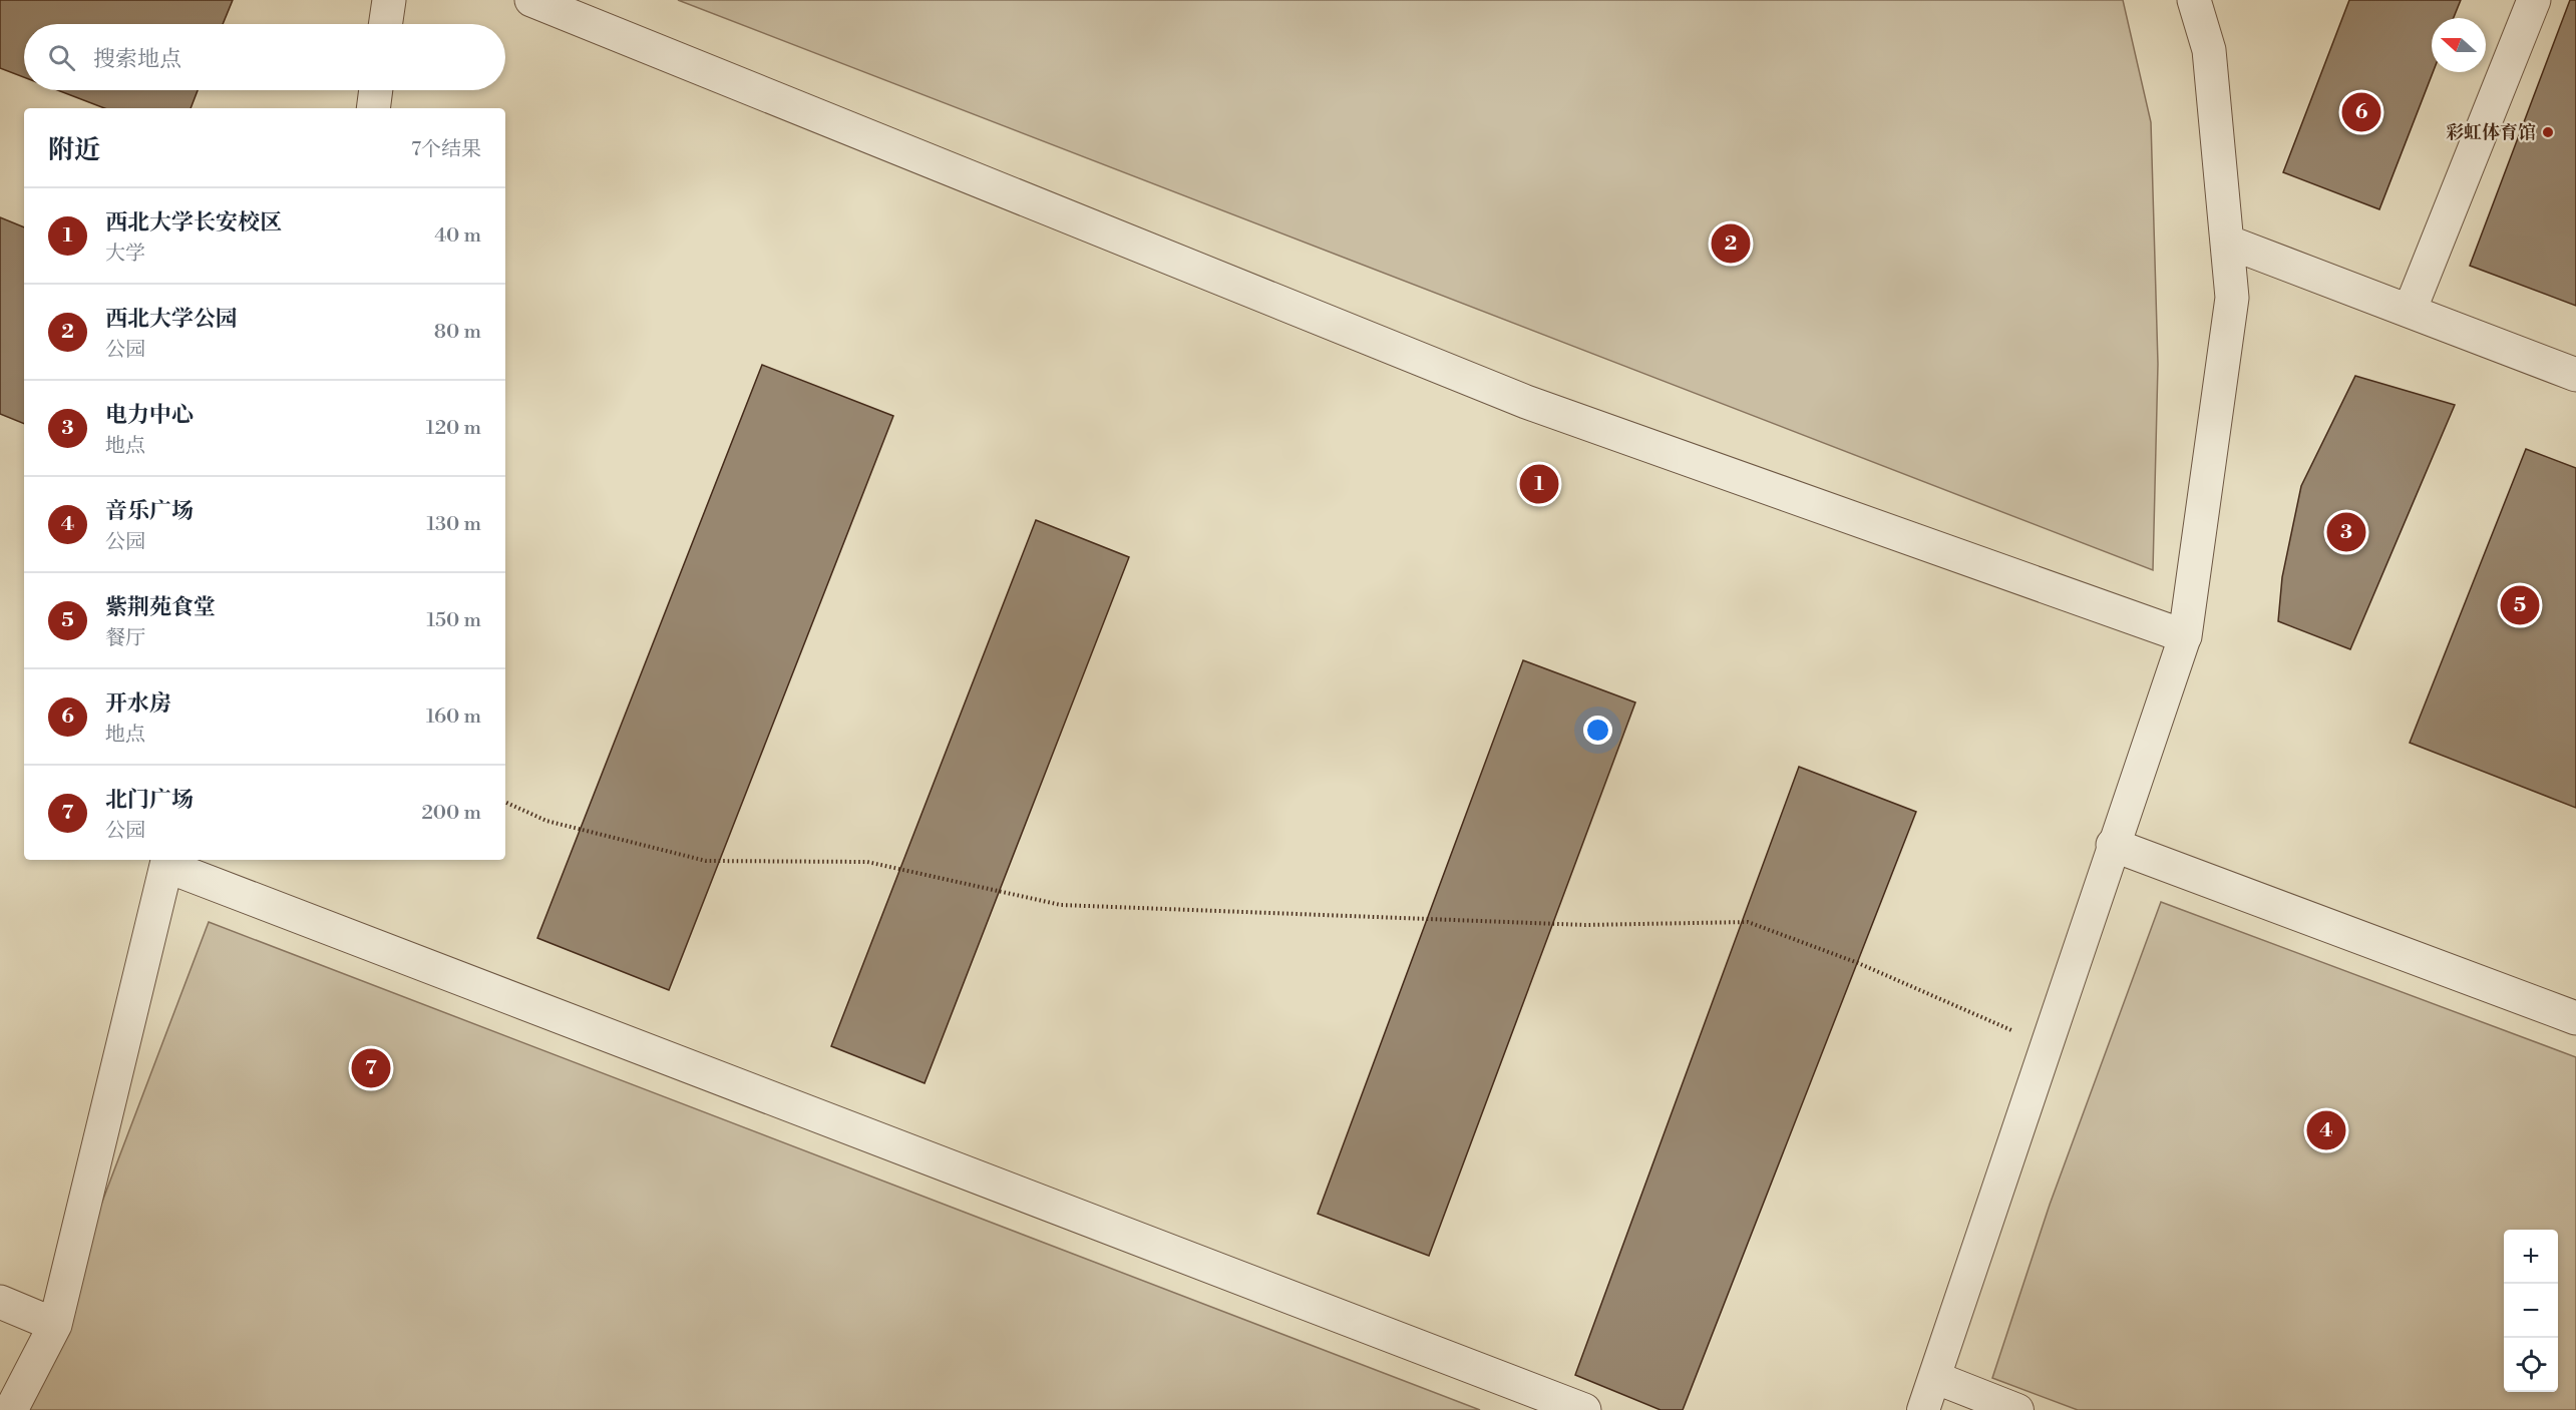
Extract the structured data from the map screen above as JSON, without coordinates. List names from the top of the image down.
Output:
{
  "places": ["彩虹体育馆"],
  "north": "left",
  "page": {
    "search": "搜索地点",
    "pins": [
      "6",
      "2",
      "1",
      "3",
      "5",
      "7",
      "4"
    ],
    "heading": ["附近", "7个结果"],
    "list": [
      {
        "mark": "1",
        "name": "西北大学长安校区",
        "note": "大学",
        "value": "40 m"
      },
      {
        "mark": "2",
        "name": "西北大学公园",
        "note": "公园",
        "value": "80 m"
      },
      {
        "mark": "3",
        "name": "电力中心",
        "note": "地点",
        "value": "120 m"
      },
      {
        "mark": "4",
        "name": "音乐广场",
        "note": "公园",
        "value": "130 m"
      },
      {
        "mark": "5",
        "name": "紫荆苑食堂",
        "note": "餐厅",
        "value": "150 m"
      },
      {
        "mark": "6",
        "name": "开水房",
        "note": "地点",
        "value": "160 m"
      },
      {
        "mark": "7",
        "name": "北门广场",
        "note": "公园",
        "value": "200 m"
      }
    ],
    "map_buttons": ["+", "−"]
  }
}
